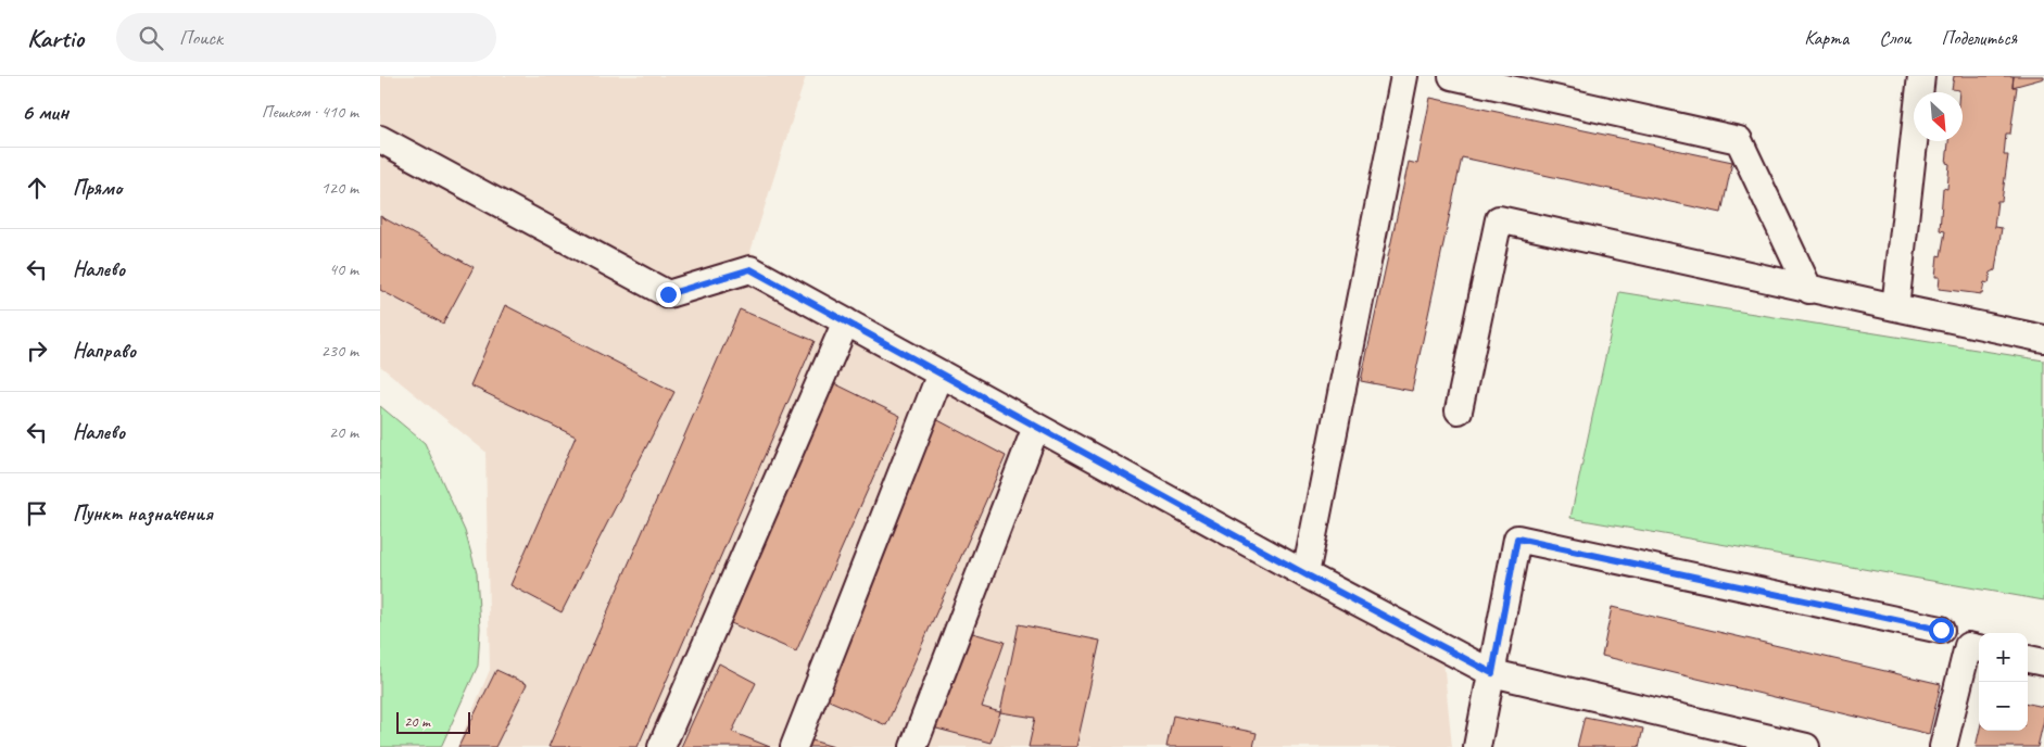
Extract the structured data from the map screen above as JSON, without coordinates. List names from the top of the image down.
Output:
{
  "scale_bar": "20 m",
  "north": "bottom right",
  "page": {
    "header": "Kartio",
    "search": "Поиск",
    "nav": ["Карта", "Слои", "Поделиться"],
    "heading": ["6 мин", "Пешком · 410 m"],
    "list": [
      ["Прямо", "120 m"],
      ["Налево", "40 m"],
      ["Направо", "230 m"],
      ["Налево", "20 m"],
      "Пункт назначения"
    ],
    "map_buttons": ["+", "−"],
    "scale": "20 m"
  }
}
